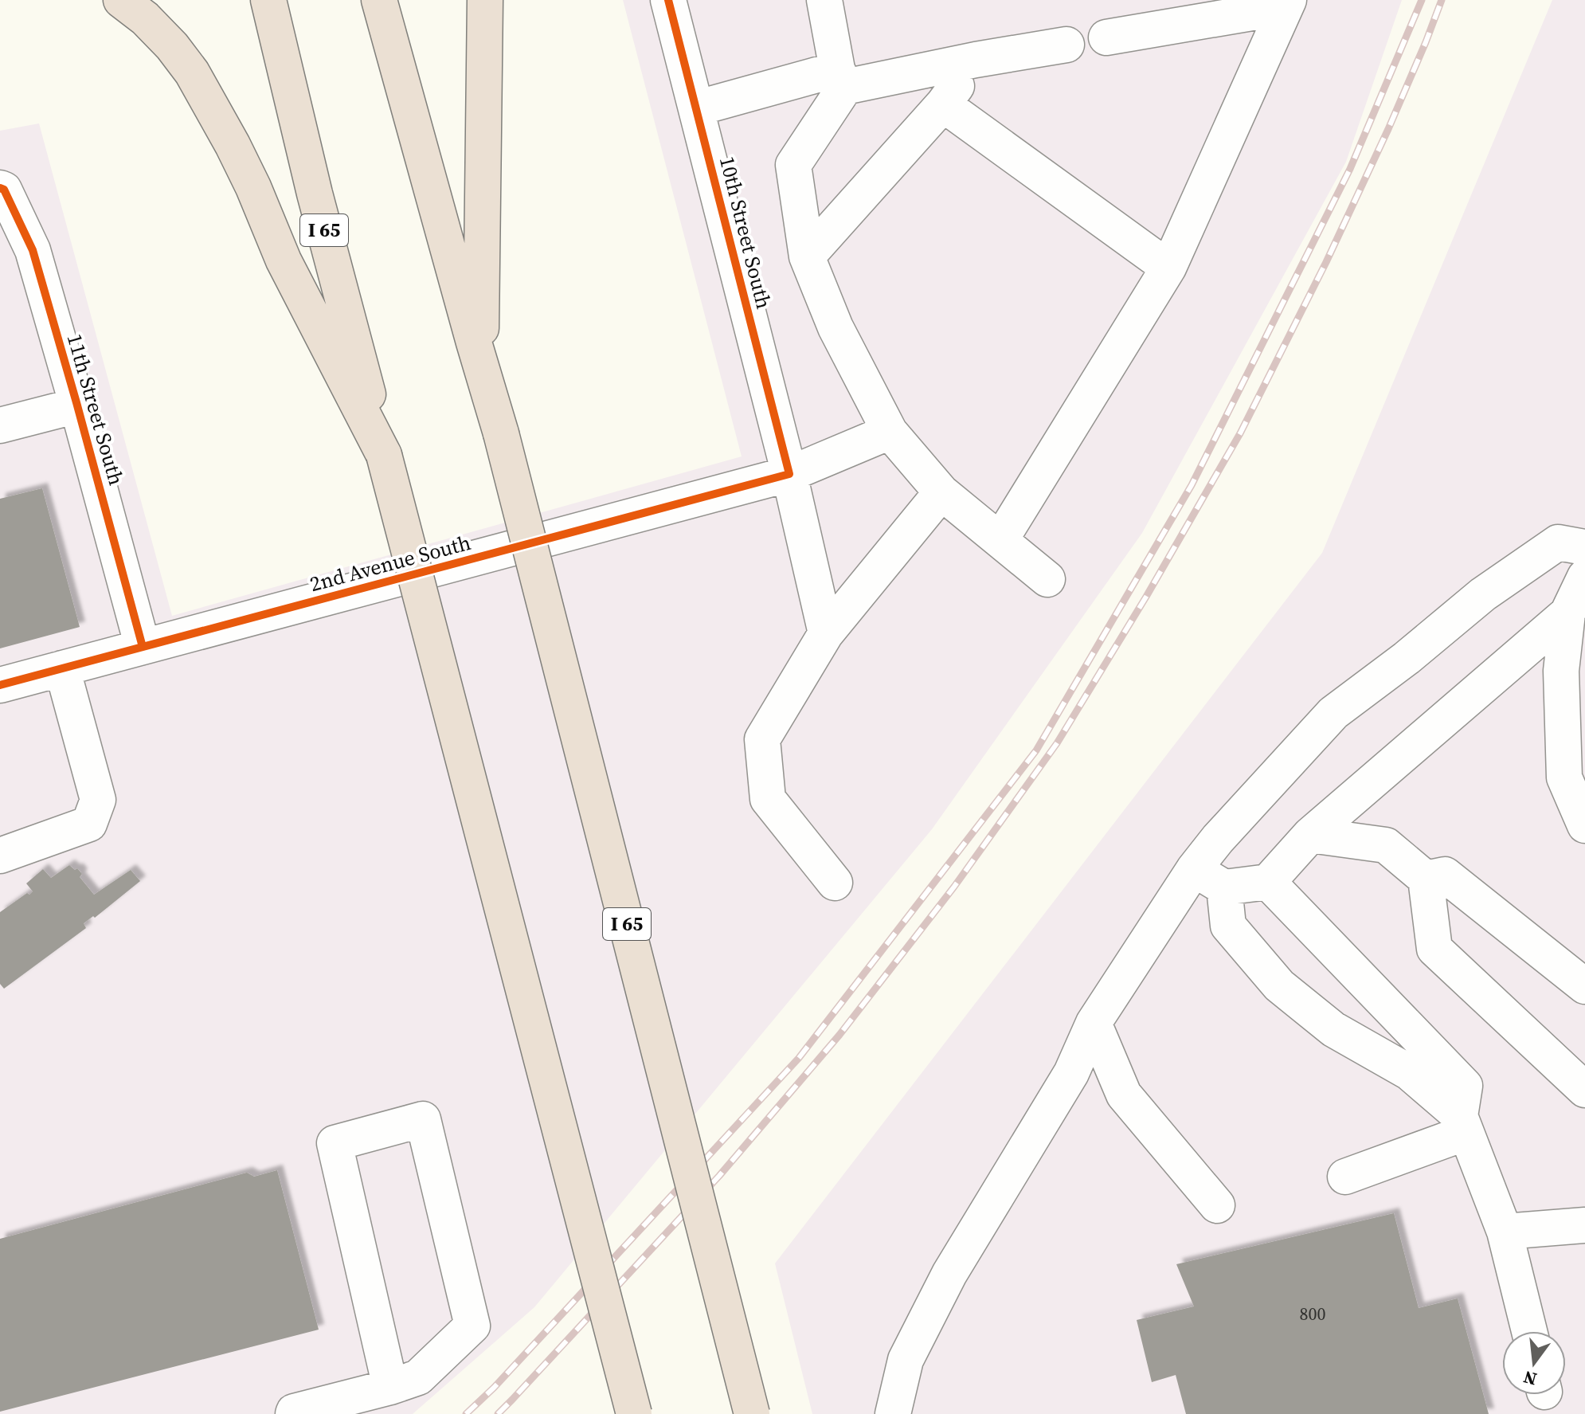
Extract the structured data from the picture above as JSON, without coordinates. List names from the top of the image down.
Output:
{
  "streets": {
    "highway": ["I 65"],
    "street": ["10th Street South", "11th Street South", "2nd Avenue South"]
  },
  "crossings": [
    ["10th Street South", "2nd Avenue South"],
    ["11th Street South", "2nd Avenue South"]
  ],
  "house_numbers": ["800"],
  "north": "bottom"
}
